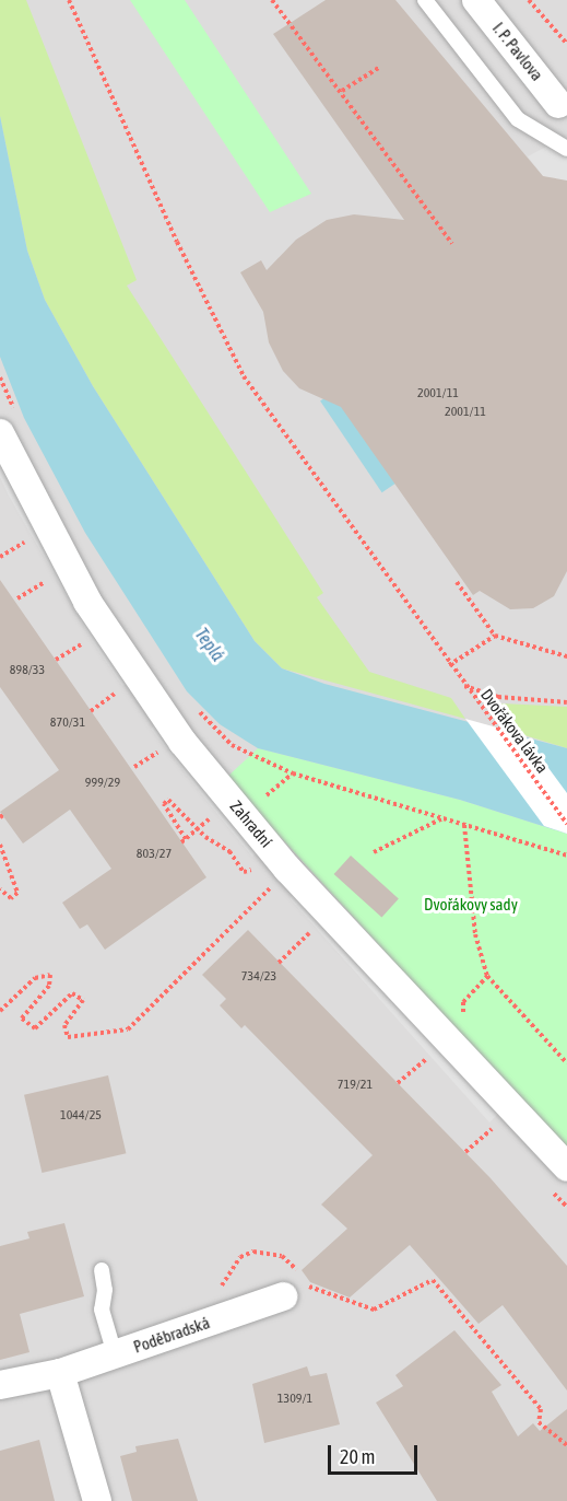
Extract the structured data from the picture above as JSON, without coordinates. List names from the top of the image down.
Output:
{
  "streets": {
    "street": ["I. P. Pavlova", "Zahradní", "Poděbradská"],
    "path": ["Dvořákova lávka"]
  },
  "water": ["Teplá"],
  "parks": ["Dvořákovy sady"],
  "house_numbers": [
    "2001/11",
    "2001/11",
    "898/33",
    "870/31",
    "999/29",
    "803/27",
    "734/23",
    "719/21",
    "1044/25",
    "1309/1"
  ],
  "scale_bar": "20 m"
}
